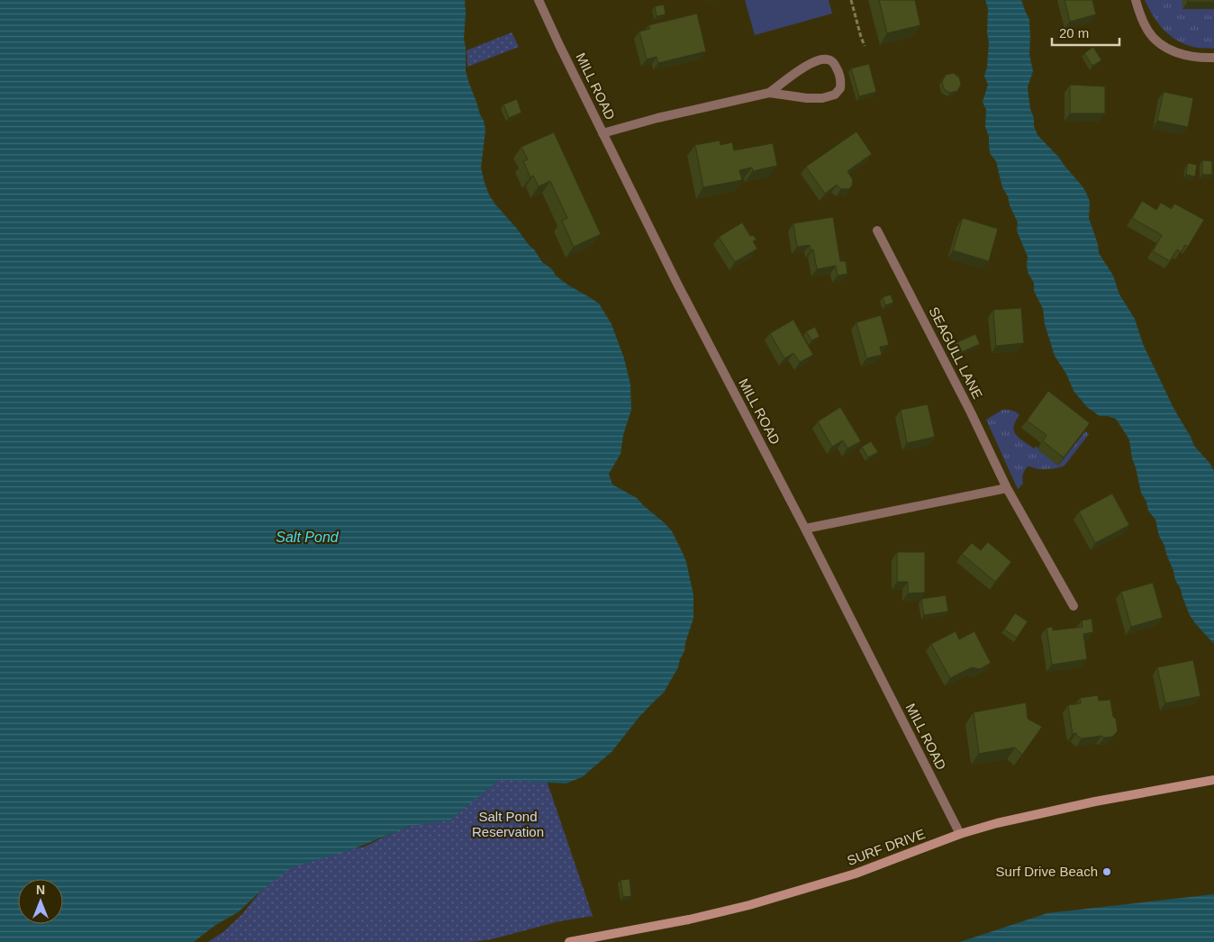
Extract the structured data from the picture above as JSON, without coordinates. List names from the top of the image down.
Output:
{
  "streets": {
    "main road": ["SURF DRIVE"],
    "street": ["MILL ROAD", "SEAGULL LANE"]
  },
  "crossings": [
    ["MILL ROAD", "SURF DRIVE"]
  ],
  "water": ["Salt Pond"],
  "parks": ["Salt Pond Reservation"],
  "places": ["Surf Drive Beach"],
  "scale_bar": "20 m",
  "north": "top"
}
